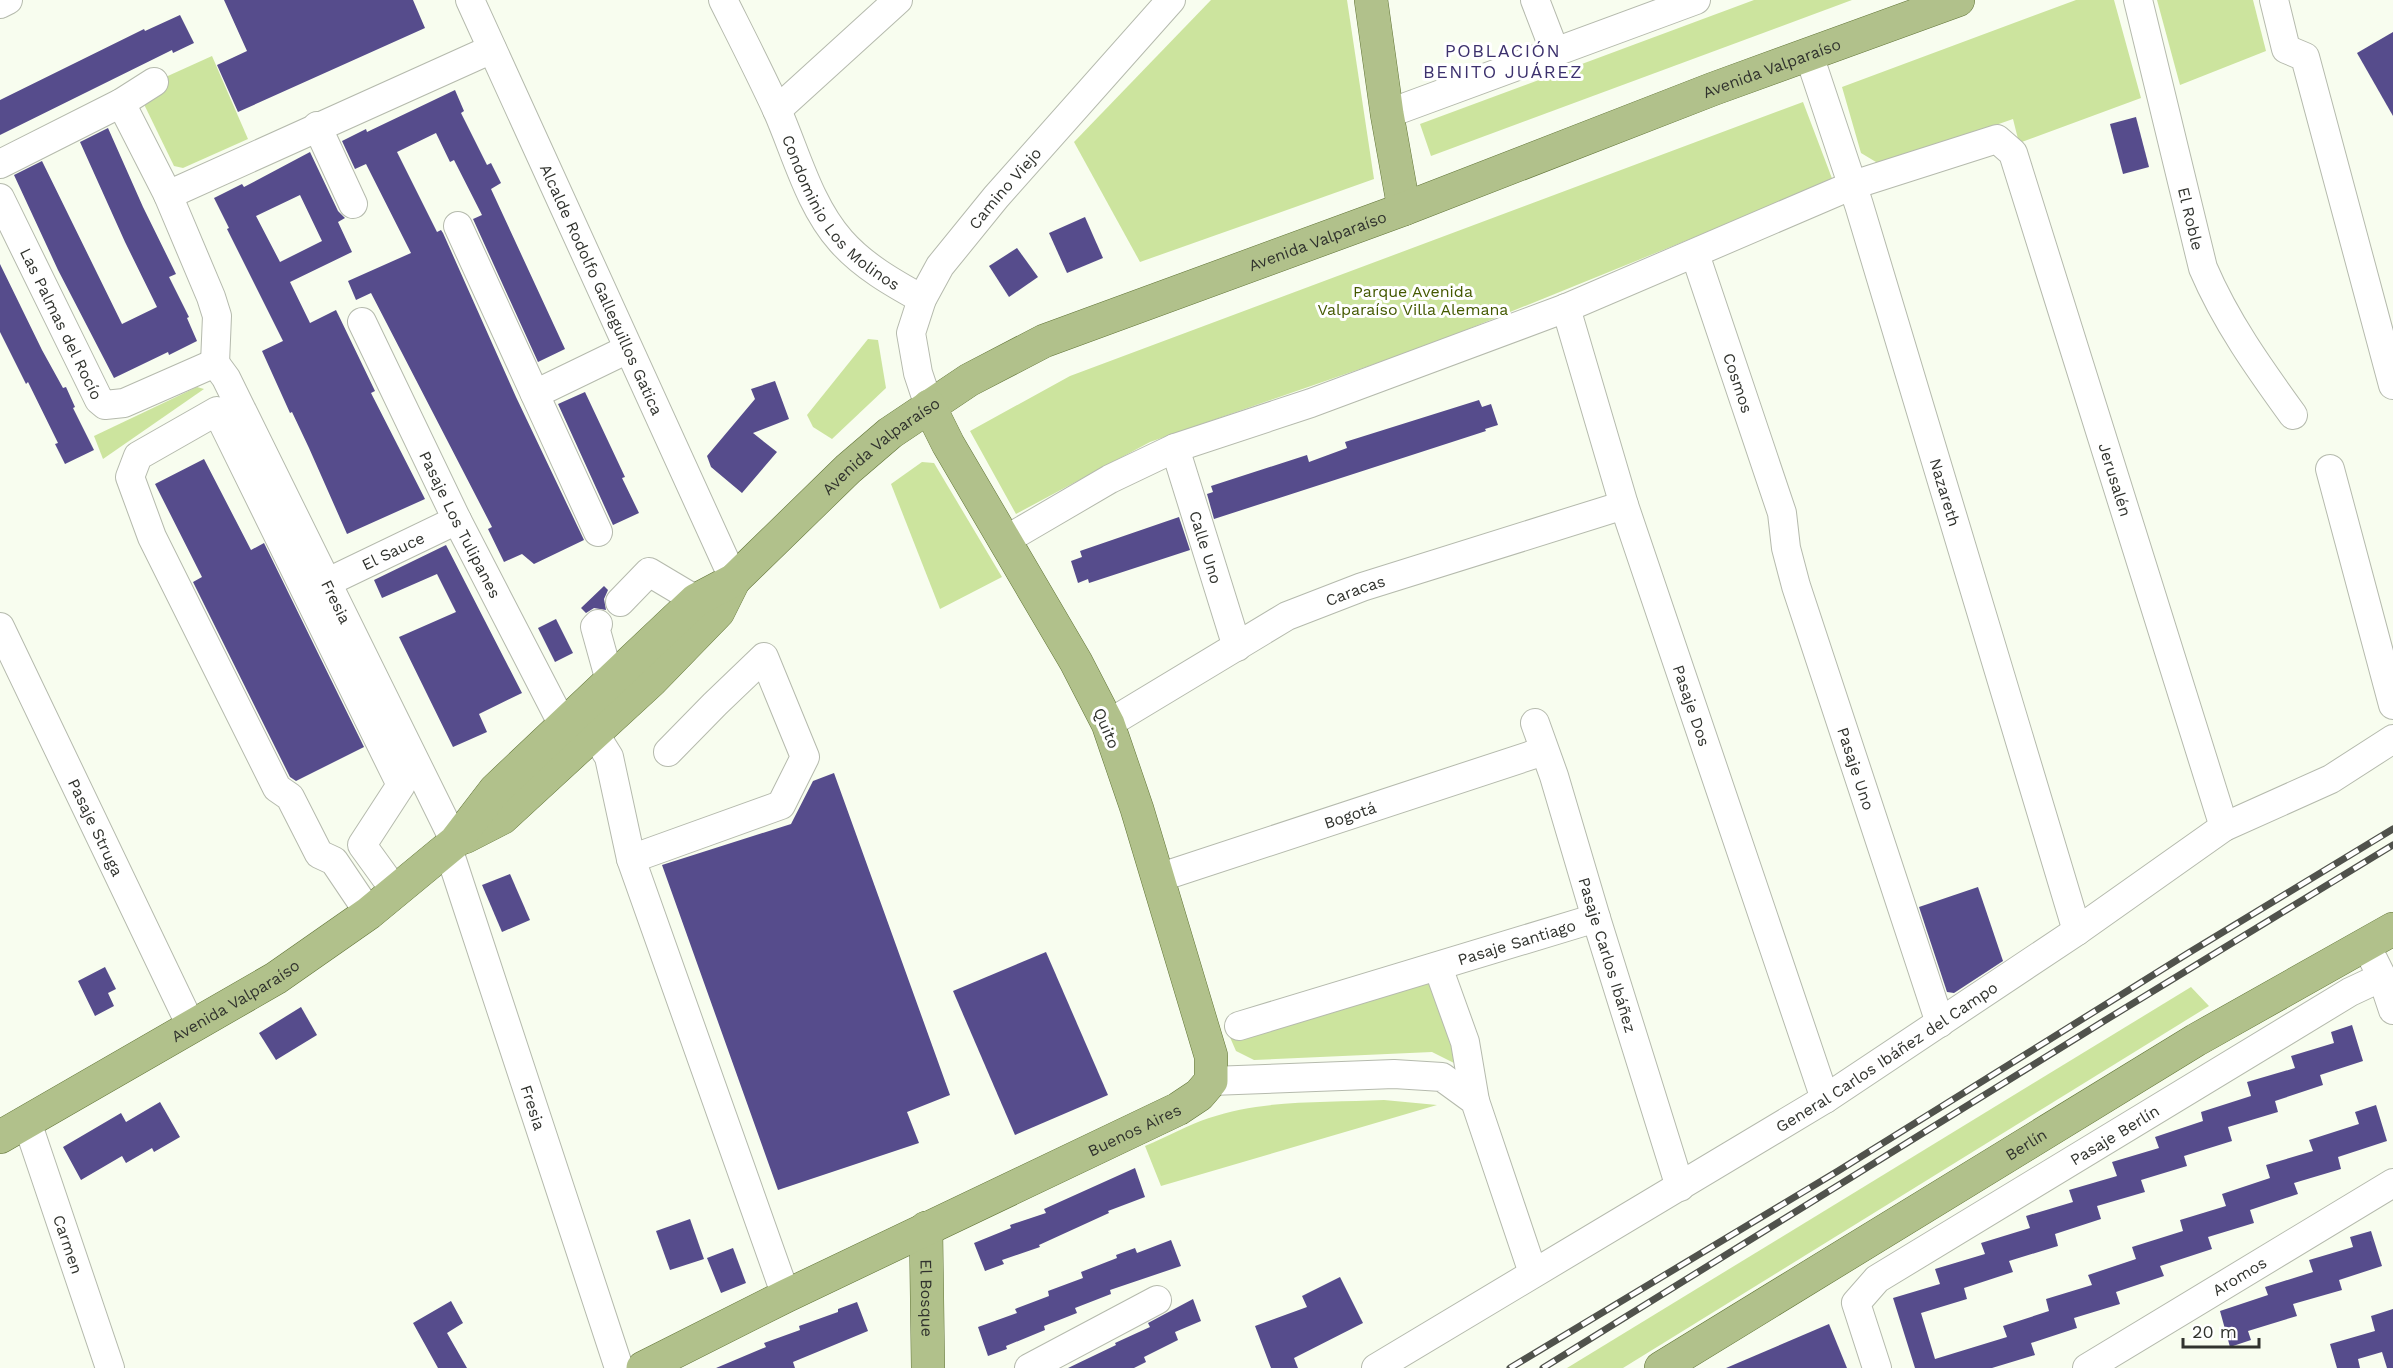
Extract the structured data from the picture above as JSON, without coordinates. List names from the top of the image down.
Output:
{
  "streets": {
    "main road": [
      "Avenida Valparaíso",
      "Quito",
      "Buenos Aires",
      "Berlín",
      "El Bosque"
    ],
    "street": [
      "Camino Viejo",
      "Condominio Los Molinos",
      "El Roble",
      "Alcalde Rodolfo Galleguillos Gatica",
      "Las Palmas del Rocío",
      "Cosmos",
      "Jerusalén",
      "Nazareth",
      "Pasaje Los Tulipanes",
      "Calle Uno",
      "El Sauce",
      "Caracas",
      "Fresia",
      "Pasaje Dos",
      "Pasaje Uno",
      "Bogotá",
      "Pasaje Struga",
      "Pasaje Santiago",
      "Pasaje Carlos Ibáñez",
      "General Carlos Ibáñez del Campo",
      "Pasaje Berlín",
      "Carmen",
      "Aromos"
    ]
  },
  "crossings": [
    ["Avenida Valparaíso", "Camino Viejo"],
    ["Avenida Valparaíso", "Alcalde Rodolfo Galleguillos Gatica"],
    ["Avenida Valparaíso", "Nazareth"],
    ["Avenida Valparaíso", "Pasaje Los Tulipanes"],
    ["Avenida Valparaíso", "Fresia"],
    ["Avenida Valparaíso", "Quito"],
    ["Avenida Valparaíso", "Pasaje Struga"],
    ["Avenida Valparaíso", "Carmen"],
    ["Camino Viejo", "Condominio Los Molinos"],
    ["Camino Viejo", "Quito"],
    ["Las Palmas del Rocío", "Fresia"],
    ["Cosmos", "Pasaje Uno"],
    ["Jerusalén", "Nazareth"],
    ["Jerusalén", "General Carlos Ibáñez del Campo"],
    ["Nazareth", "General Carlos Ibáñez del Campo"],
    ["Pasaje Los Tulipanes", "El Sauce"],
    ["Pasaje Los Tulipanes", "Buenos Aires"],
    ["Calle Uno", "Caracas"],
    ["El Sauce", "Fresia"],
    ["Caracas", "Pasaje Dos"],
    ["Caracas", "Quito"],
    ["Pasaje Dos", "General Carlos Ibáñez del Campo"],
    ["Quito", "Bogotá"],
    ["Quito", "Buenos Aires"],
    ["Pasaje Uno", "General Carlos Ibáñez del Campo"],
    ["Bogotá", "Pasaje Carlos Ibáñez"],
    ["Pasaje Santiago", "Pasaje Carlos Ibáñez"],
    ["Pasaje Carlos Ibáñez", "General Carlos Ibáñez del Campo"],
    ["Buenos Aires", "El Bosque"]
  ],
  "districts": ["POBLACIÓN BENITO JUÁREZ"],
  "parks": ["Parque Avenida Valparaíso Villa Alemana"],
  "scale_bar": "20 m"
}
